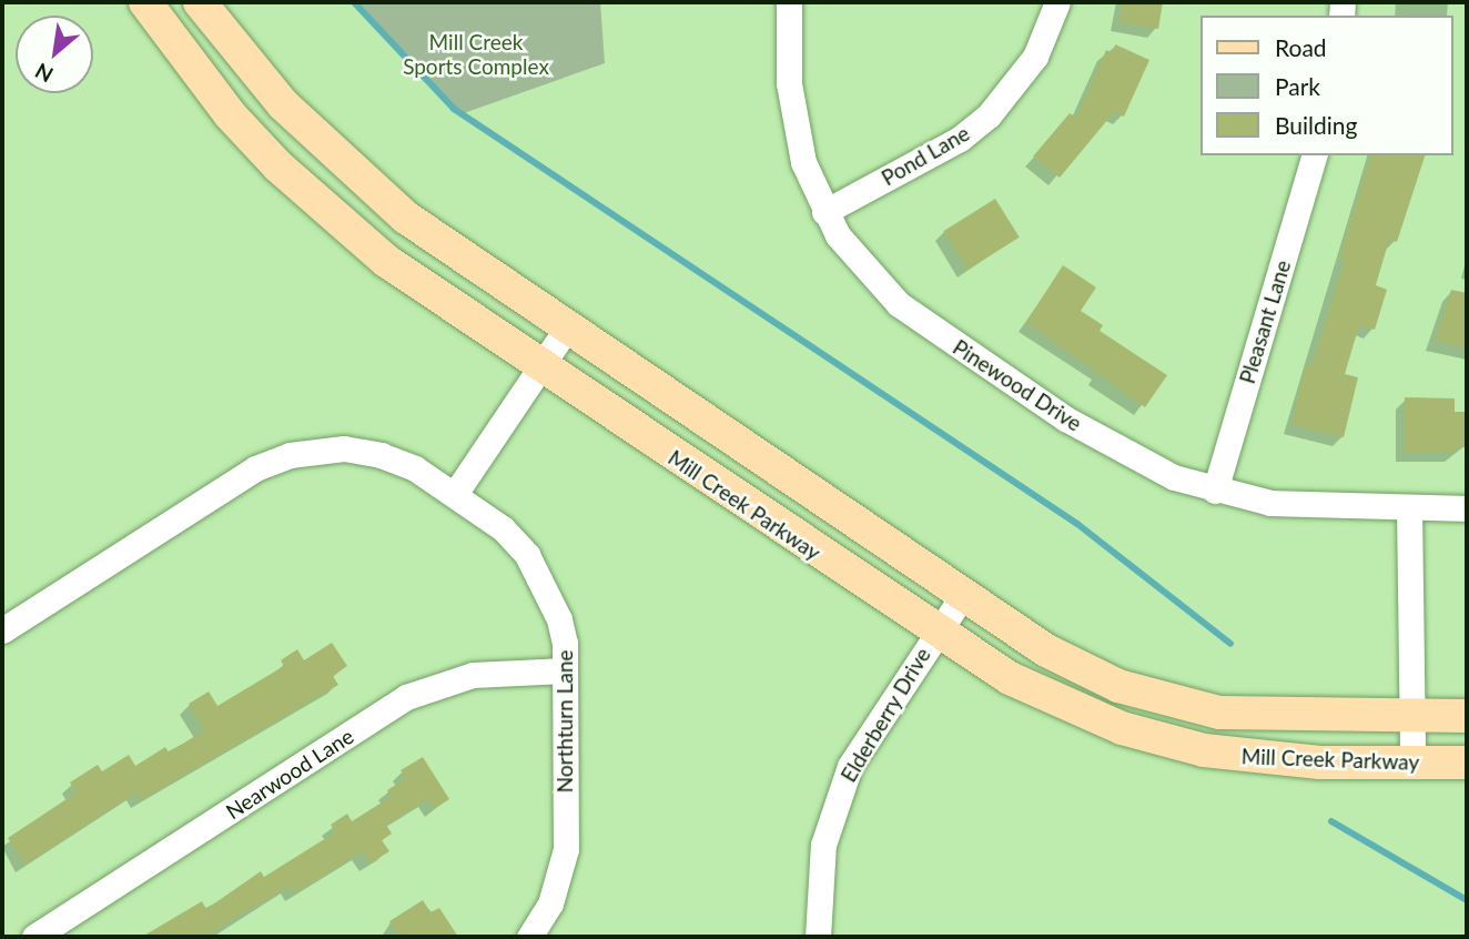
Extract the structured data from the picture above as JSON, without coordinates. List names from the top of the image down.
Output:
{
  "streets": {
    "main road": ["Mill Creek Parkway"],
    "street": [
      "Pond Lane",
      "Pleasant Lane",
      "Pinewood Drive",
      "Elderberry Drive",
      "Northturn Lane",
      "Nearwood Lane"
    ]
  },
  "crossings": [
    ["Pond Lane", "Pinewood Drive"],
    ["Pleasant Lane", "Pinewood Drive"],
    ["Mill Creek Parkway", "Elderberry Drive"],
    ["Northturn Lane", "Nearwood Lane"]
  ],
  "parks": ["Mill Creek Sports Complex"],
  "legend": ["Road", "Park", "Building"],
  "north": "bottom left"
}
